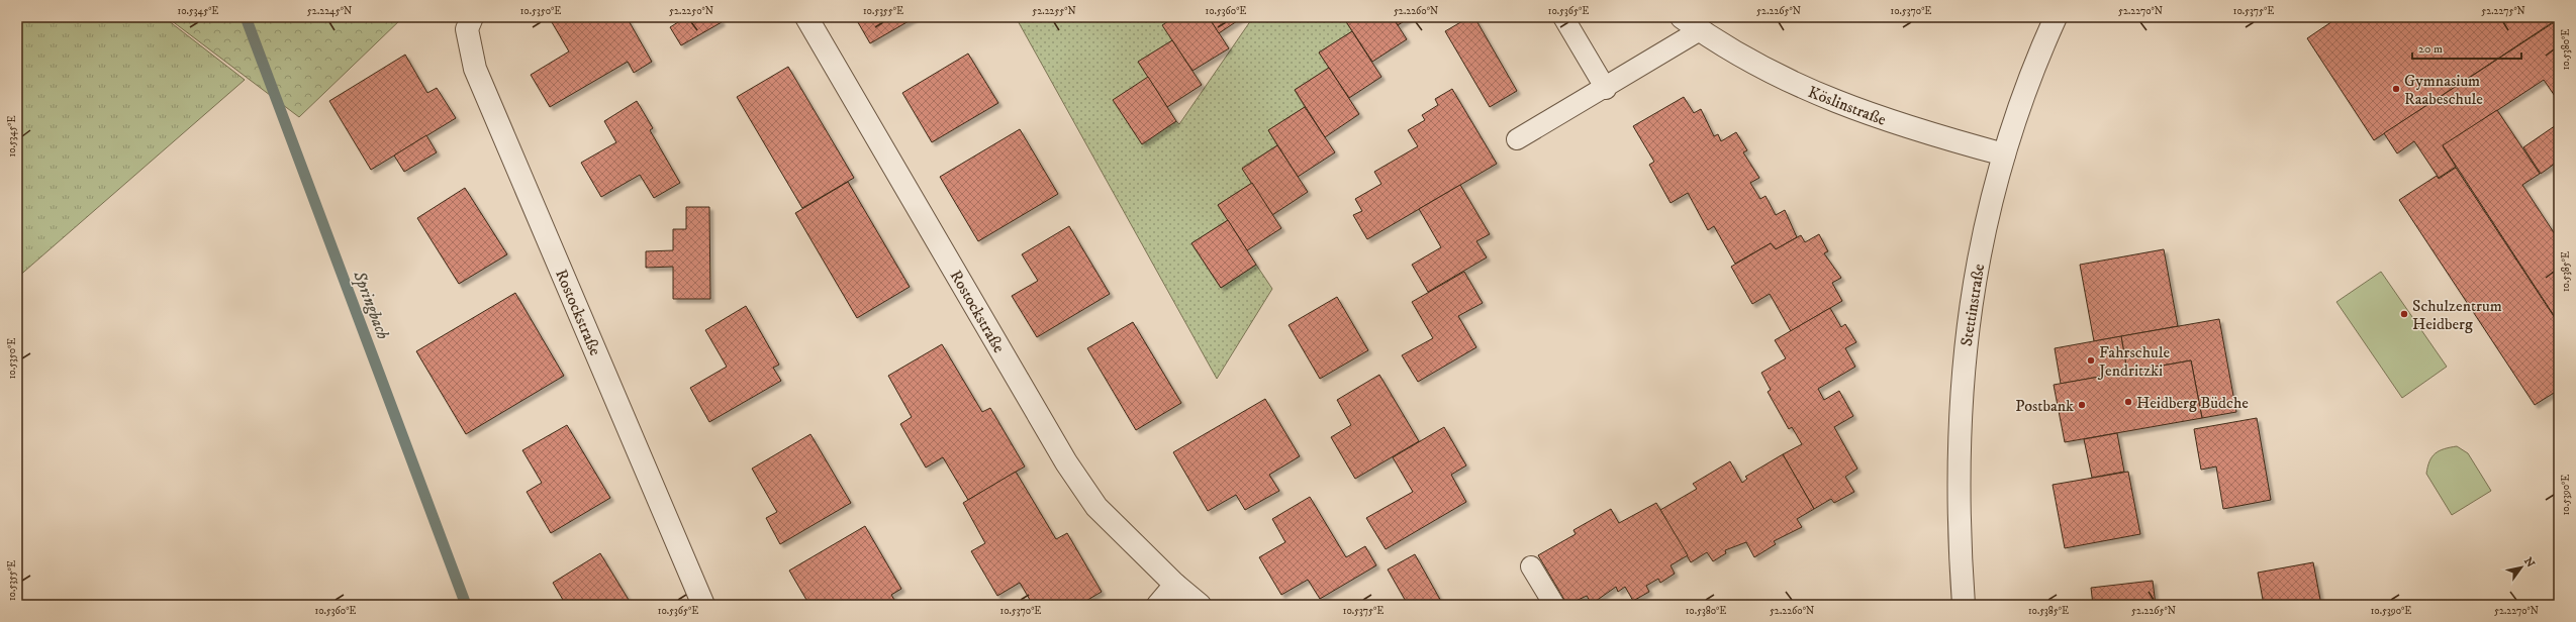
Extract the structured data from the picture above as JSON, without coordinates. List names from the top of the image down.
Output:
{
  "streets": {
    "street": ["Köslinstraße", "Stettinstraße", "Rostockstraße"]
  },
  "crossings": [
    ["Köslinstraße", "Stettinstraße"]
  ],
  "water": ["Springbach"],
  "places": [
    "Gymnasium Raabeschule",
    "Schulzentrum Heidberg",
    "Fahrschule Jendritzki",
    "Heidberg Büdche",
    "Postbank"
  ],
  "scale_bar": "20 m",
  "north": "top right",
  "coordinates": [
    "10.5345°E",
    "52.2245°N",
    "10.5350°E",
    "52.2250°N",
    "10.5355°E",
    "52.2255°N",
    "10.5360°E",
    "52.2260°N",
    "10.5365°E",
    "52.2265°N",
    "10.5370°E",
    "52.2270°N",
    "10.5375°E",
    "52.2275°N",
    "10.5380°E",
    "10.5385°E",
    "10.5390°E"
  ]
}
